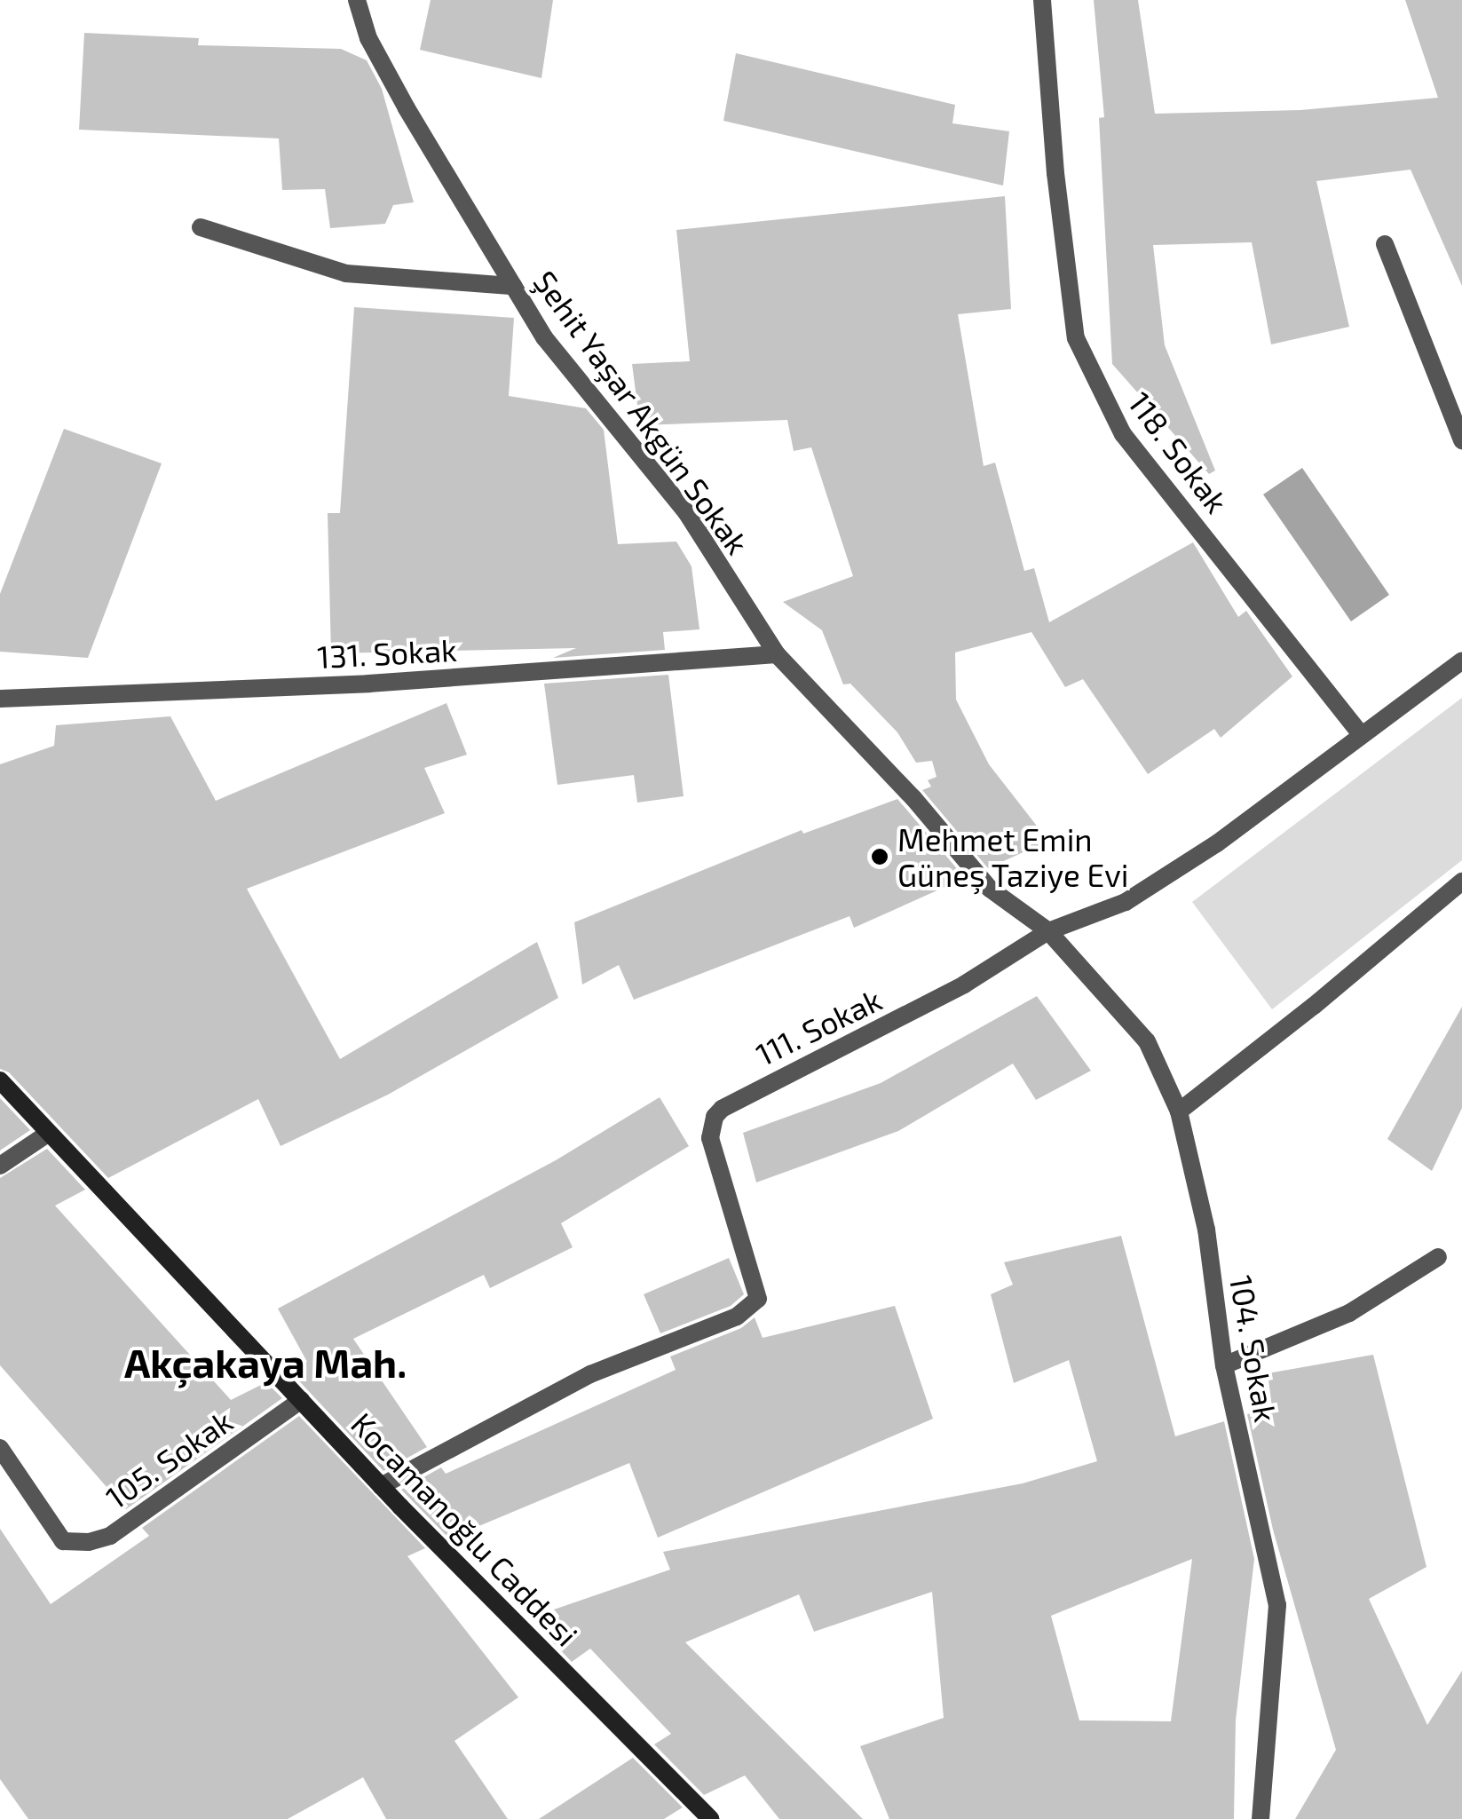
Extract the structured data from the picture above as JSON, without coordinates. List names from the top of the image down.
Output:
{
  "streets": {
    "street": [
      "Şehit Yaşar Akgün Sokak",
      "118. Sokak",
      "131. Sokak",
      "111. Sokak",
      "104. Sokak",
      "105. Sokak",
      "Kocamanoğlu Caddesi"
    ]
  },
  "crossings": [
    ["Şehit Yaşar Akgün Sokak", "131. Sokak"],
    ["Şehit Yaşar Akgün Sokak", "111. Sokak"],
    ["Şehit Yaşar Akgün Sokak", "104. Sokak"],
    ["118. Sokak", "111. Sokak"],
    ["111. Sokak", "104. Sokak"],
    ["111. Sokak", "Kocamanoğlu Caddesi"],
    ["105. Sokak", "Kocamanoğlu Caddesi"]
  ],
  "districts": ["Akçakaya Mah."],
  "places": ["Mehmet Emin Güneş Taziye Evi"]
}
